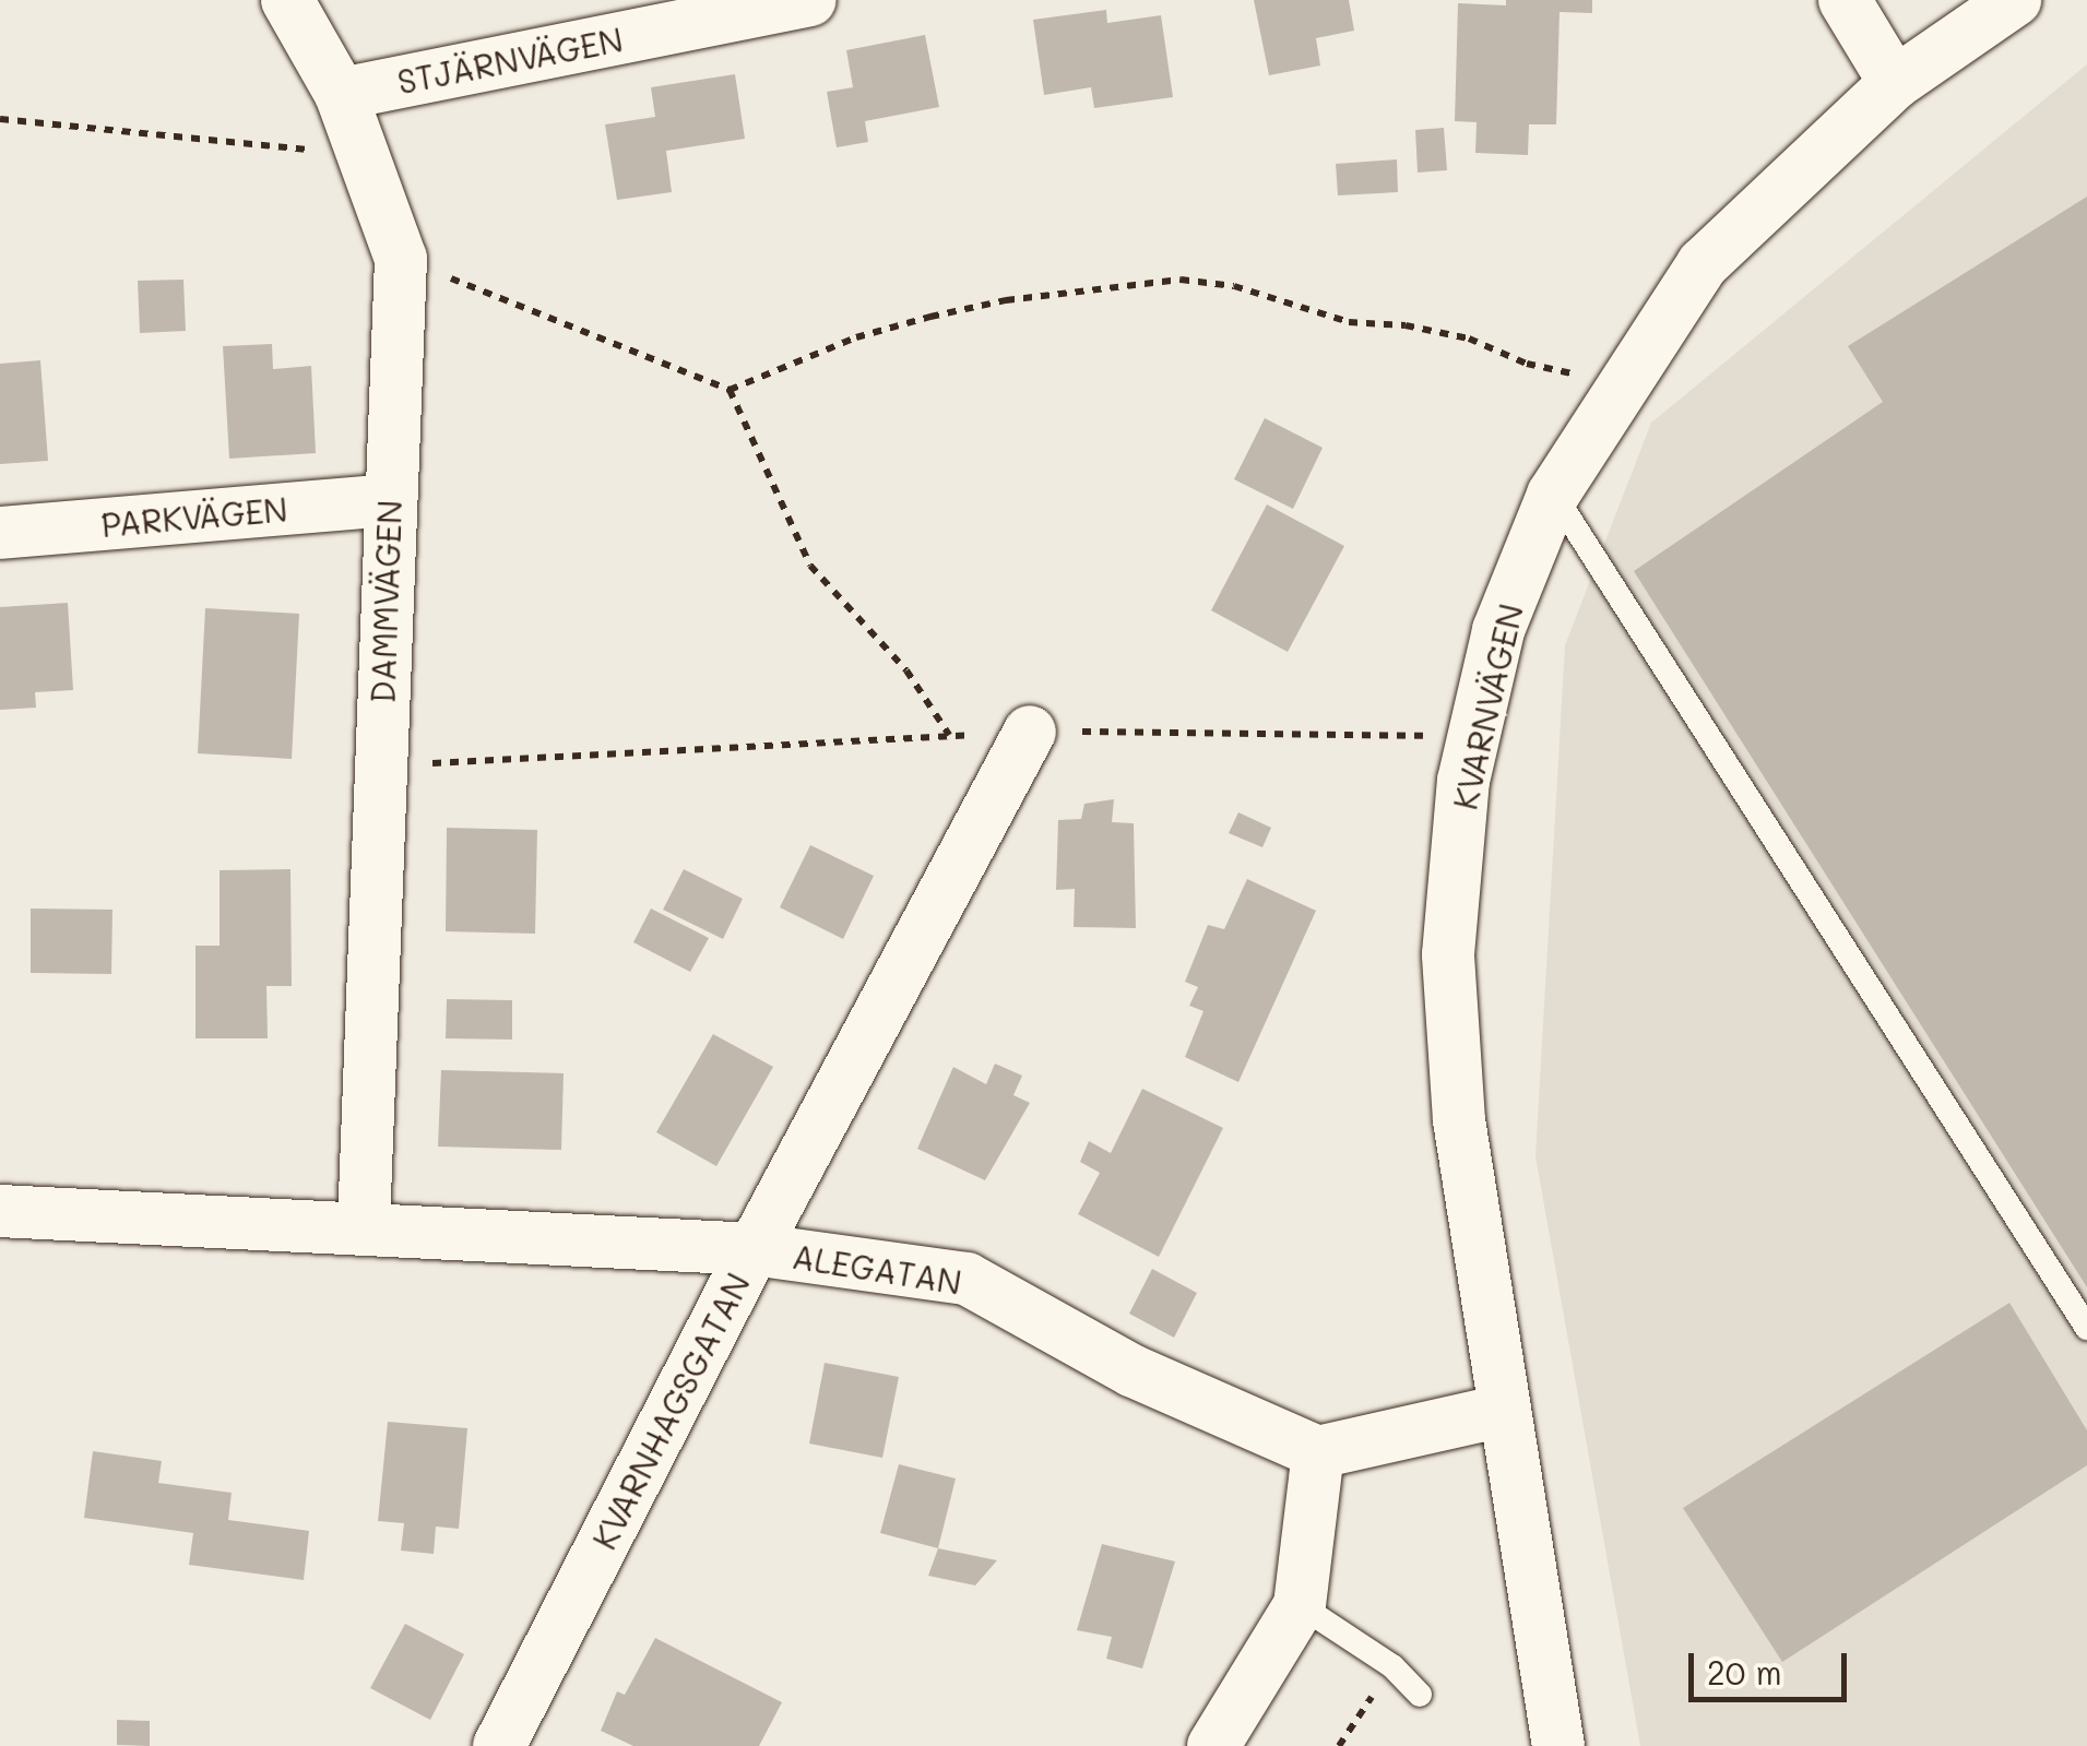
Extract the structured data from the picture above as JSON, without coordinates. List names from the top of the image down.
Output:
{
  "streets": {
    "street": [
      "STJÄRNVÄGEN",
      "PARKVÄGEN",
      "DAMMVÄGEN",
      "KVARNVÄGEN",
      "ALEGATAN",
      "KVARNHAGSGATAN"
    ]
  },
  "crossings": [
    ["STJÄRNVÄGEN", "DAMMVÄGEN"],
    ["PARKVÄGEN", "DAMMVÄGEN"],
    ["DAMMVÄGEN", "ALEGATAN"],
    ["ALEGATAN", "KVARNHAGSGATAN"]
  ],
  "scale_bar": "20 m"
}
